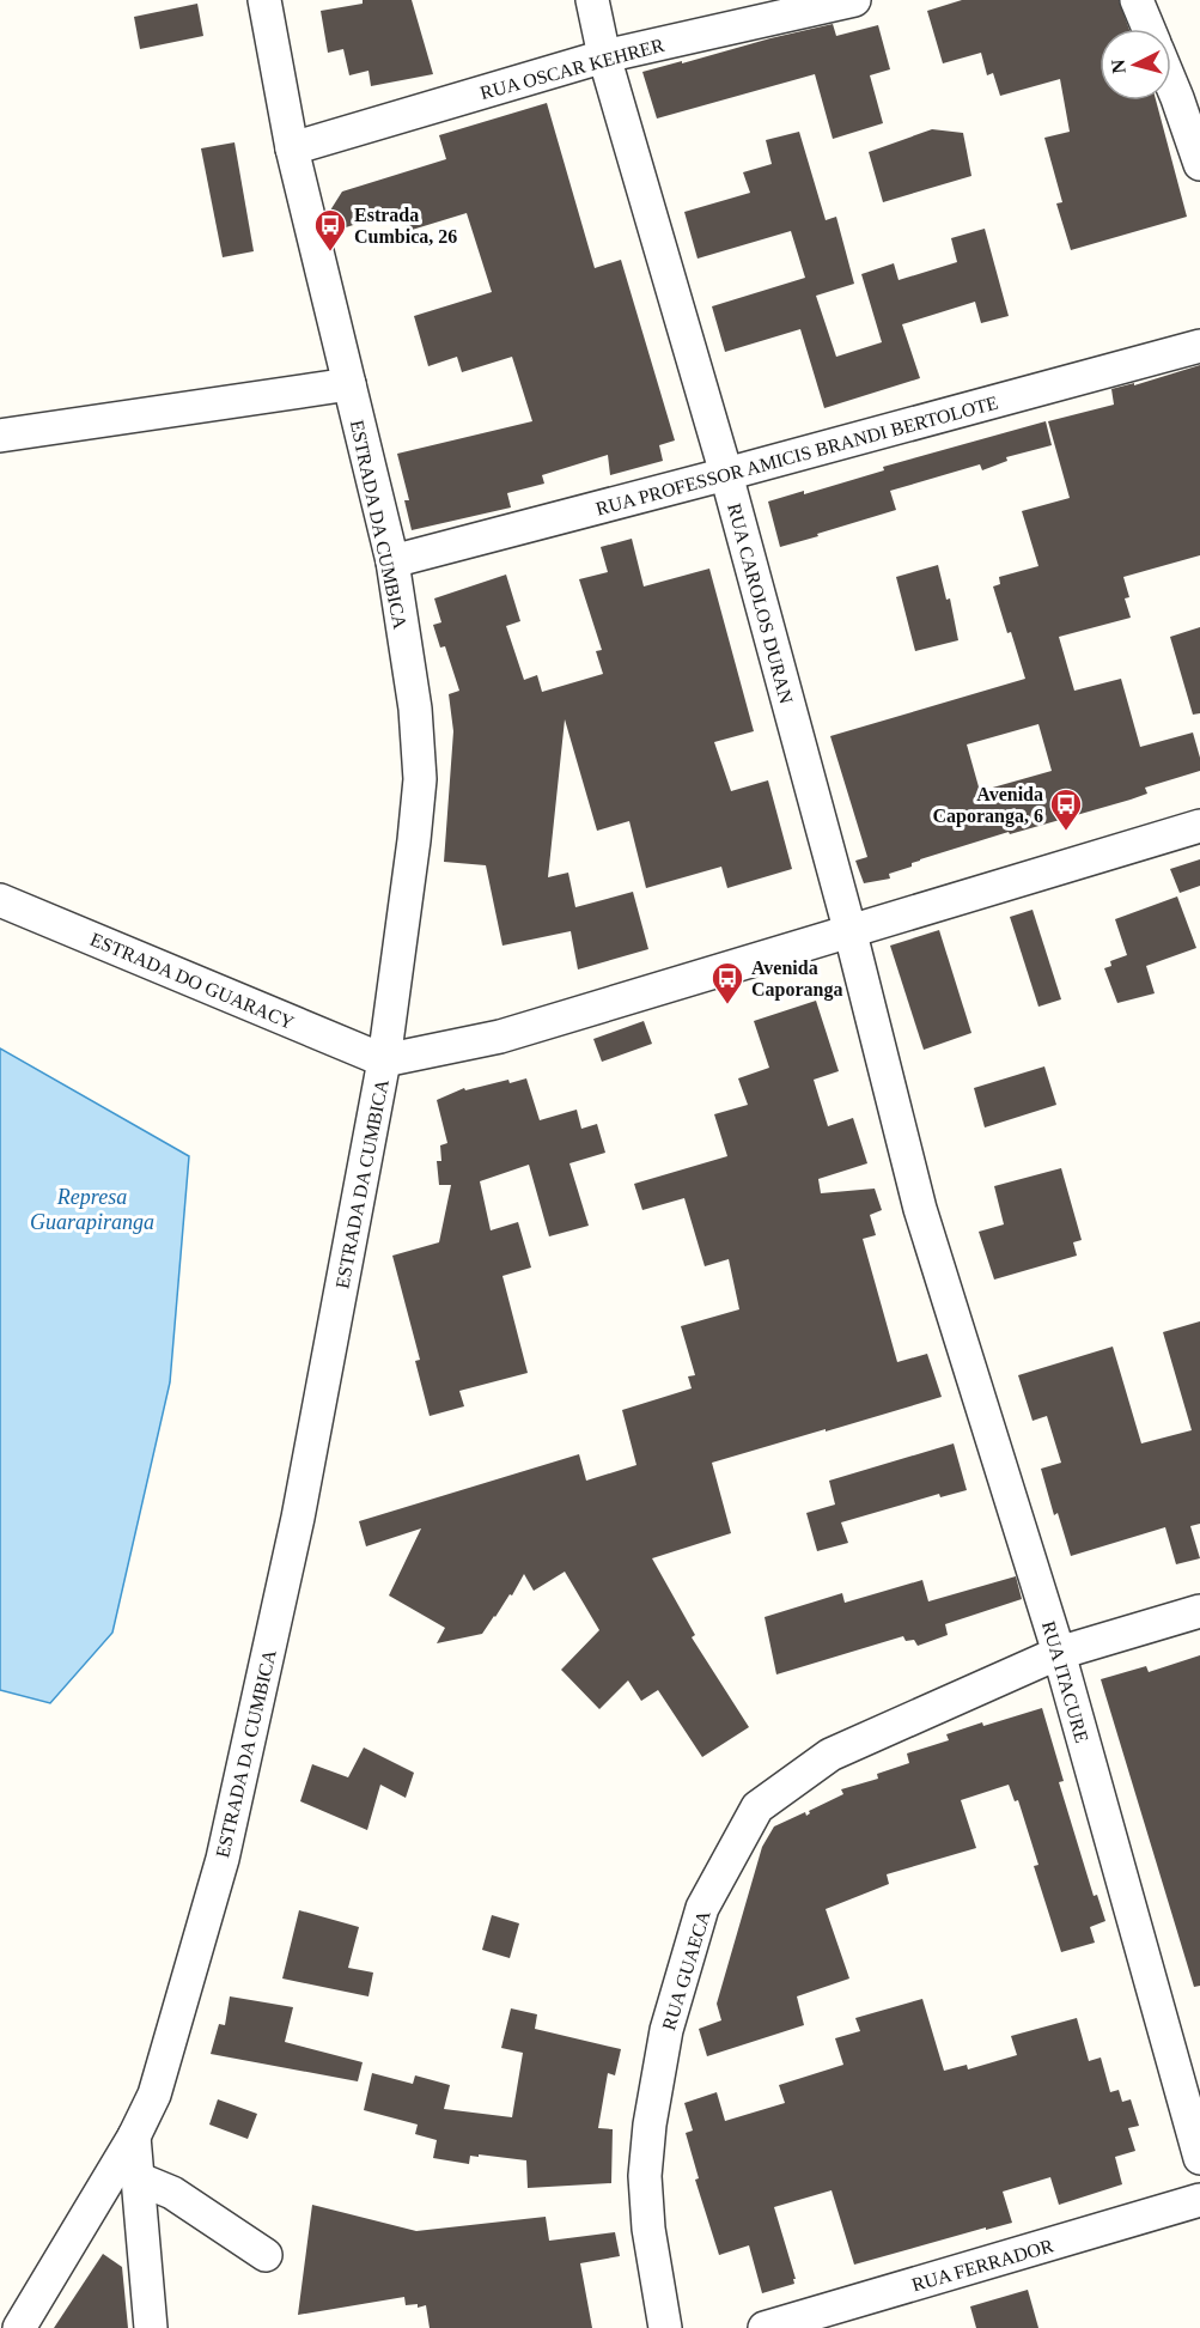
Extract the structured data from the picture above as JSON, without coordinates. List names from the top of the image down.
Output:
{
  "streets": {
    "street": [
      "RUA OSCAR KEHRER",
      "RUA PROFESSOR AMICIS BRANDI BERTOLOTE",
      "ESTRADA DA CUMBICA",
      "RUA CAROLOS DURAN",
      "ESTRADA DO GUARACY",
      "RUA ITACURE",
      "RUA GUAECA",
      "RUA FERRADOR"
    ]
  },
  "crossings": [
    ["RUA OSCAR KEHRER", "ESTRADA DA CUMBICA"],
    ["RUA OSCAR KEHRER", "RUA CAROLOS DURAN"],
    ["RUA PROFESSOR AMICIS BRANDI BERTOLOTE", "ESTRADA DA CUMBICA"],
    ["RUA PROFESSOR AMICIS BRANDI BERTOLOTE", "RUA CAROLOS DURAN"],
    ["ESTRADA DA CUMBICA", "ESTRADA DO GUARACY"],
    ["RUA CAROLOS DURAN", "RUA ITACURE"],
    ["RUA ITACURE", "RUA GUAECA"]
  ],
  "water": ["Represa Guarapiranga"],
  "places": {
    "bus stop": ["Estrada Cumbica, 26", "Avenida Caporanga, 6", "Avenida Caporanga"]
  },
  "north": "left"
}
